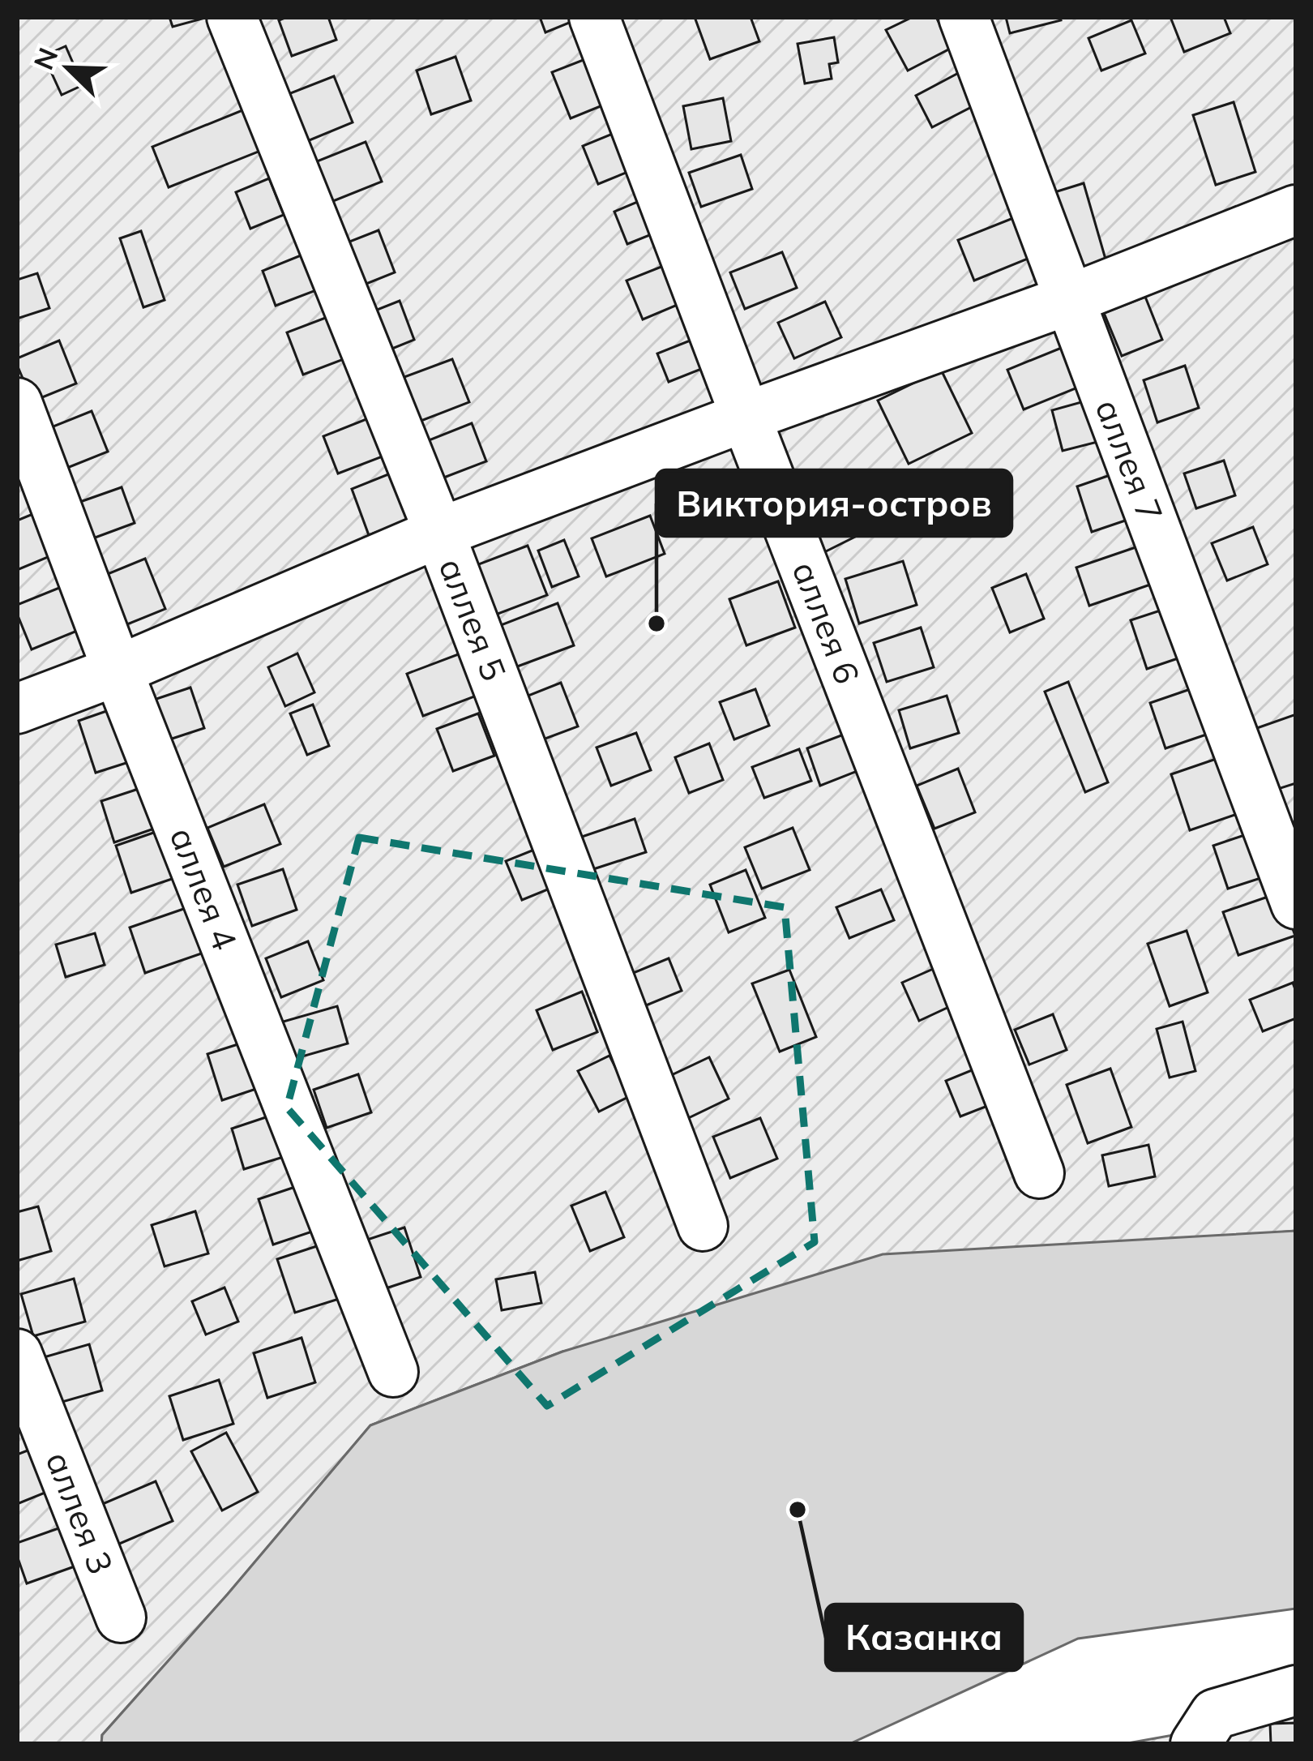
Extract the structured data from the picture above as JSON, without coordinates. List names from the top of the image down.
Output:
{
  "streets": {
    "lane": [
      "аллея 7",
      "аллея 5",
      "аллея 6",
      "аллея 4",
      "аллея 3"
    ]
  },
  "places": ["Виктория-остров", "Казанка"],
  "north": "top left"
}
